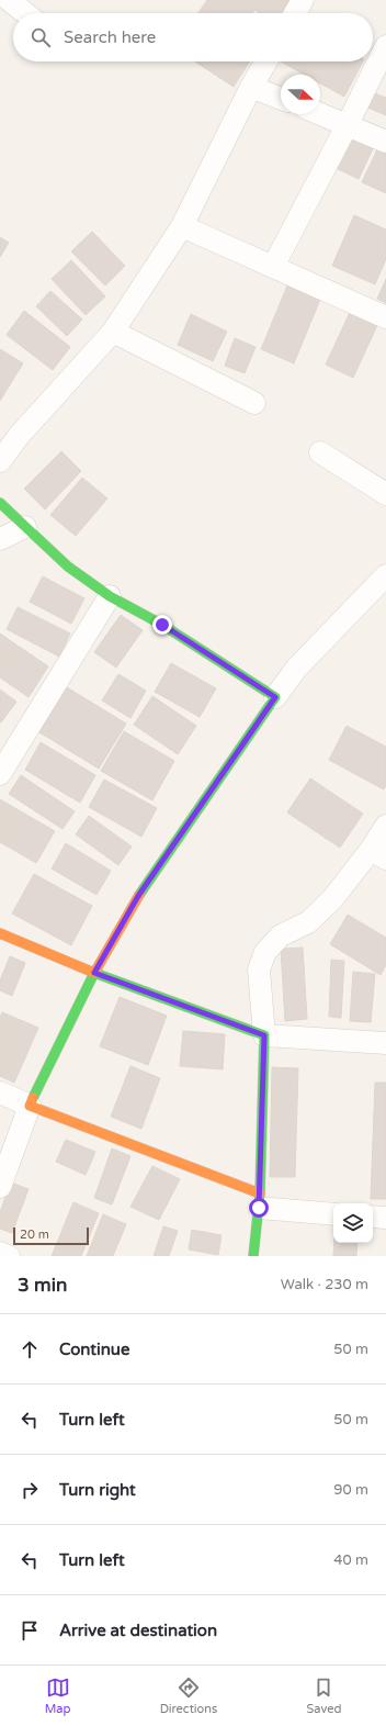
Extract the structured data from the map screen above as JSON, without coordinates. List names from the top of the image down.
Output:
{
  "scale_bar": "20 m",
  "north": "right",
  "page": {
    "search": "Search here",
    "scale": "20 m",
    "heading": ["3 min", "Walk · 230 m"],
    "list": [
      ["Continue", "50 m"],
      ["Turn left", "50 m"],
      ["Turn right", "90 m"],
      ["Turn left", "40 m"],
      "Arrive at destination"
    ],
    "nav": ["Map", "Directions", "Saved"]
  }
}
